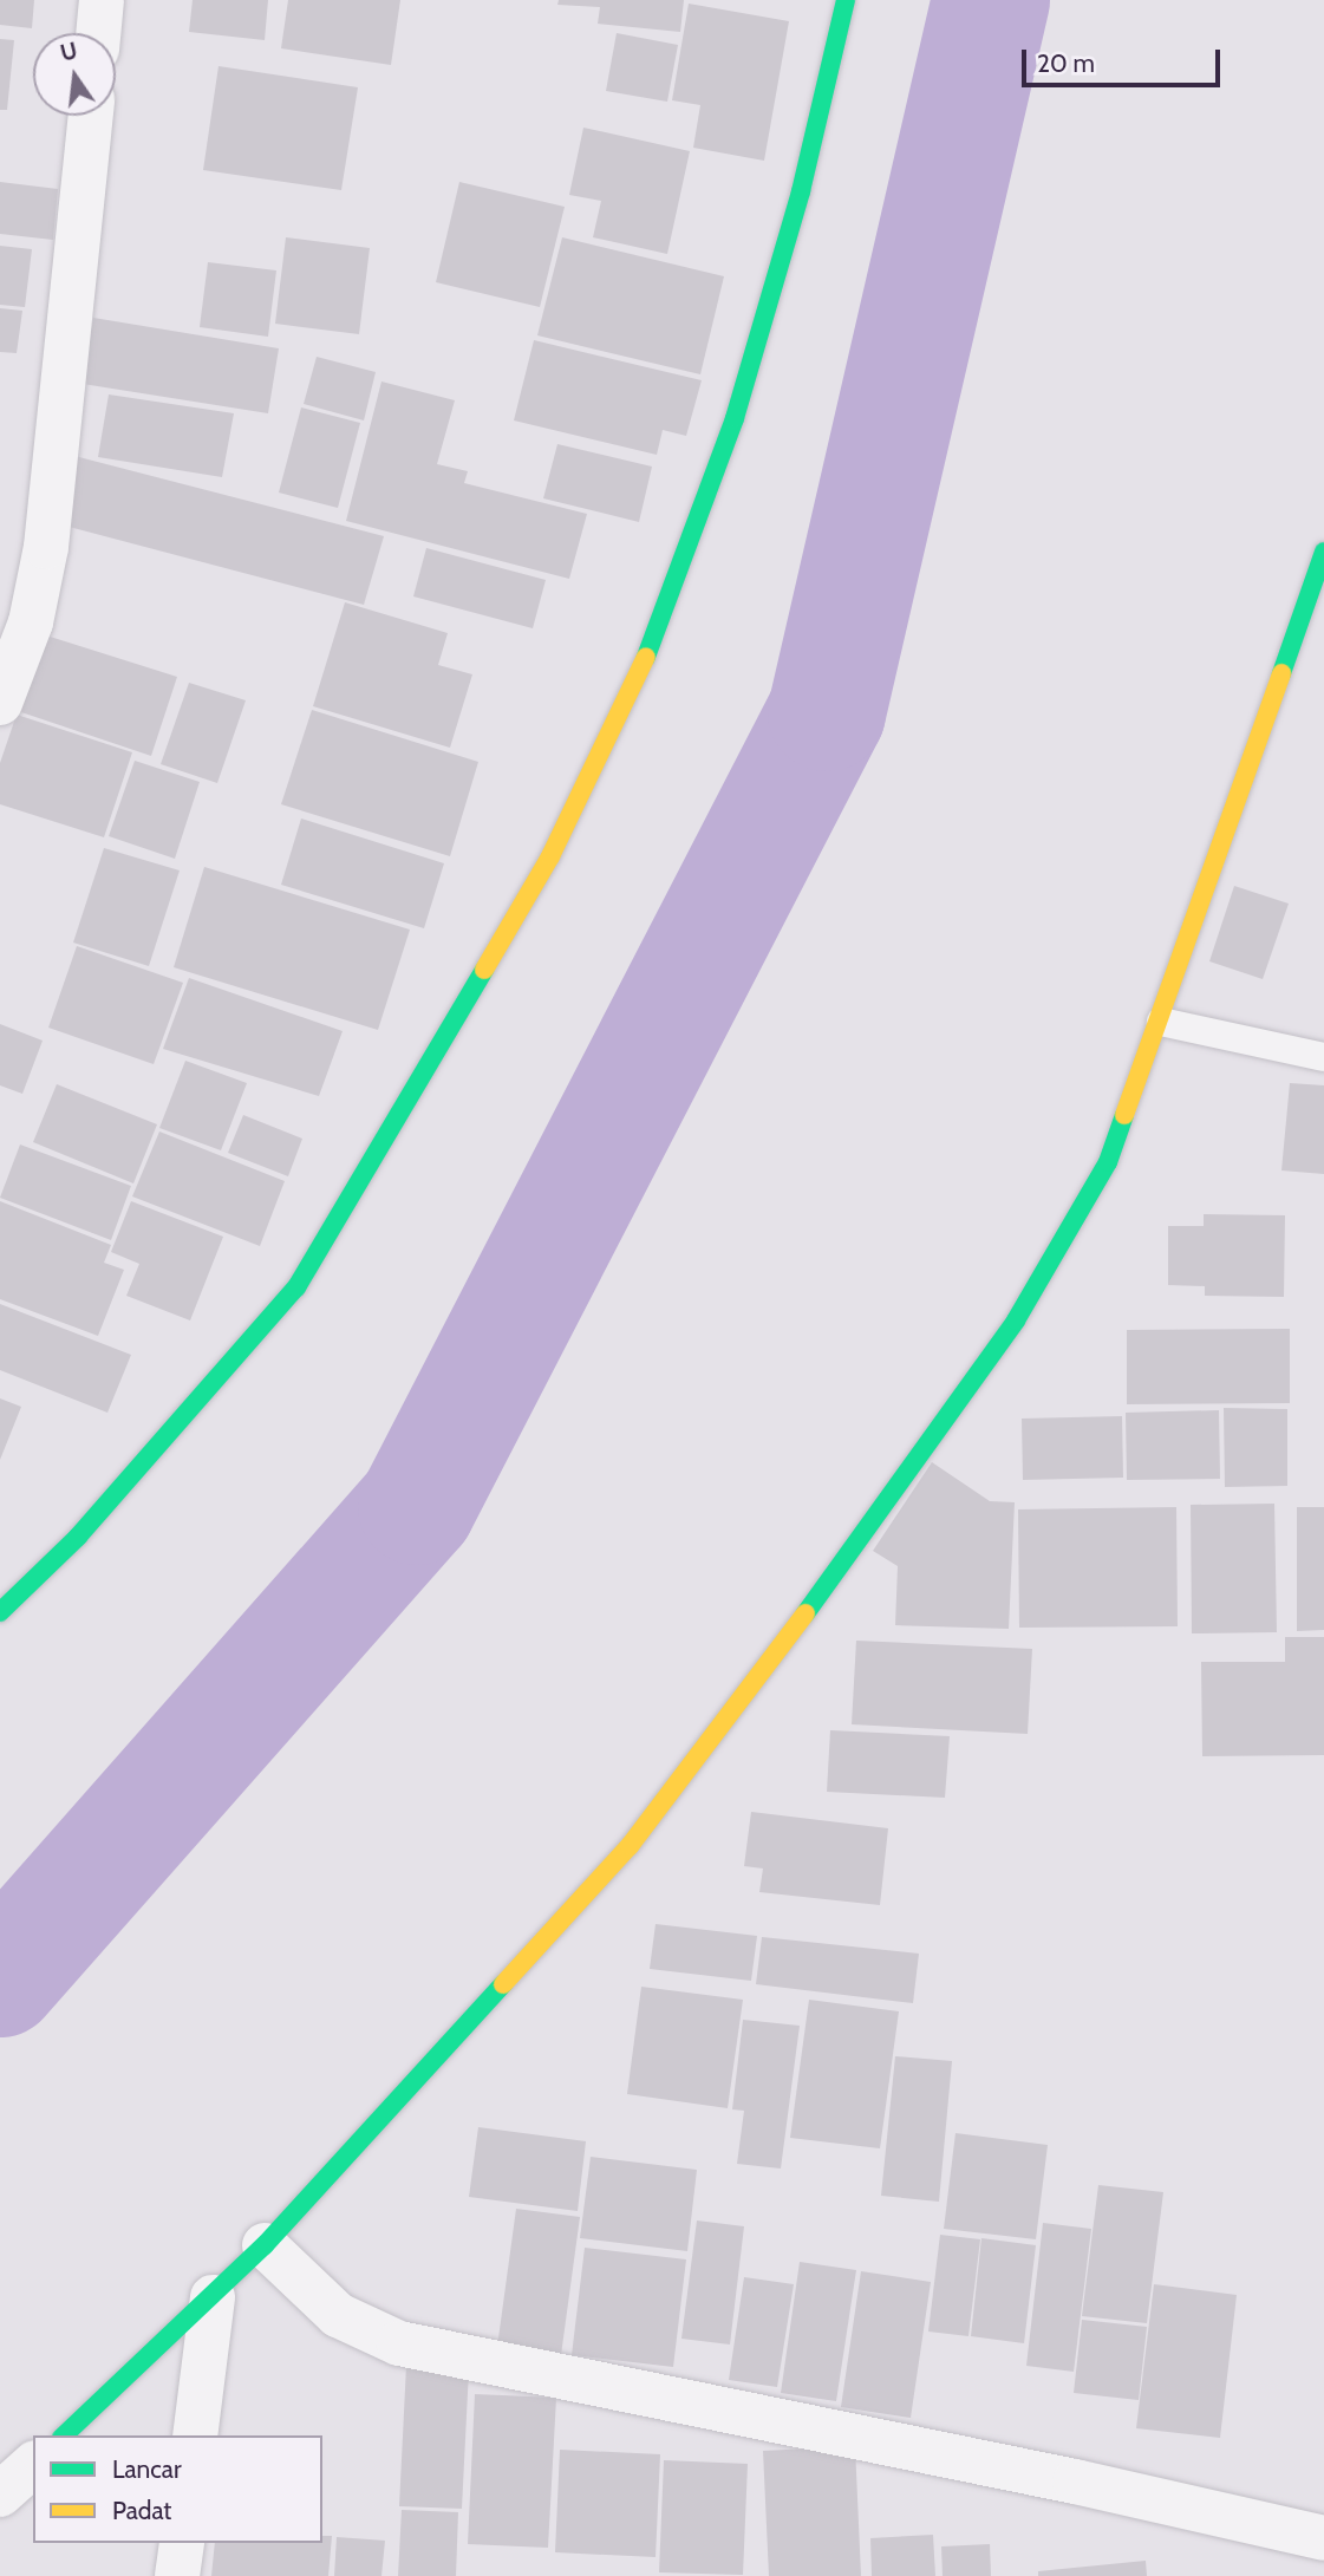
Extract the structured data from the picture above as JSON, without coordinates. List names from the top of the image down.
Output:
{
  "legend": ["Lancar", "Padat"],
  "scale_bar": "20 m",
  "north": "top"
}
